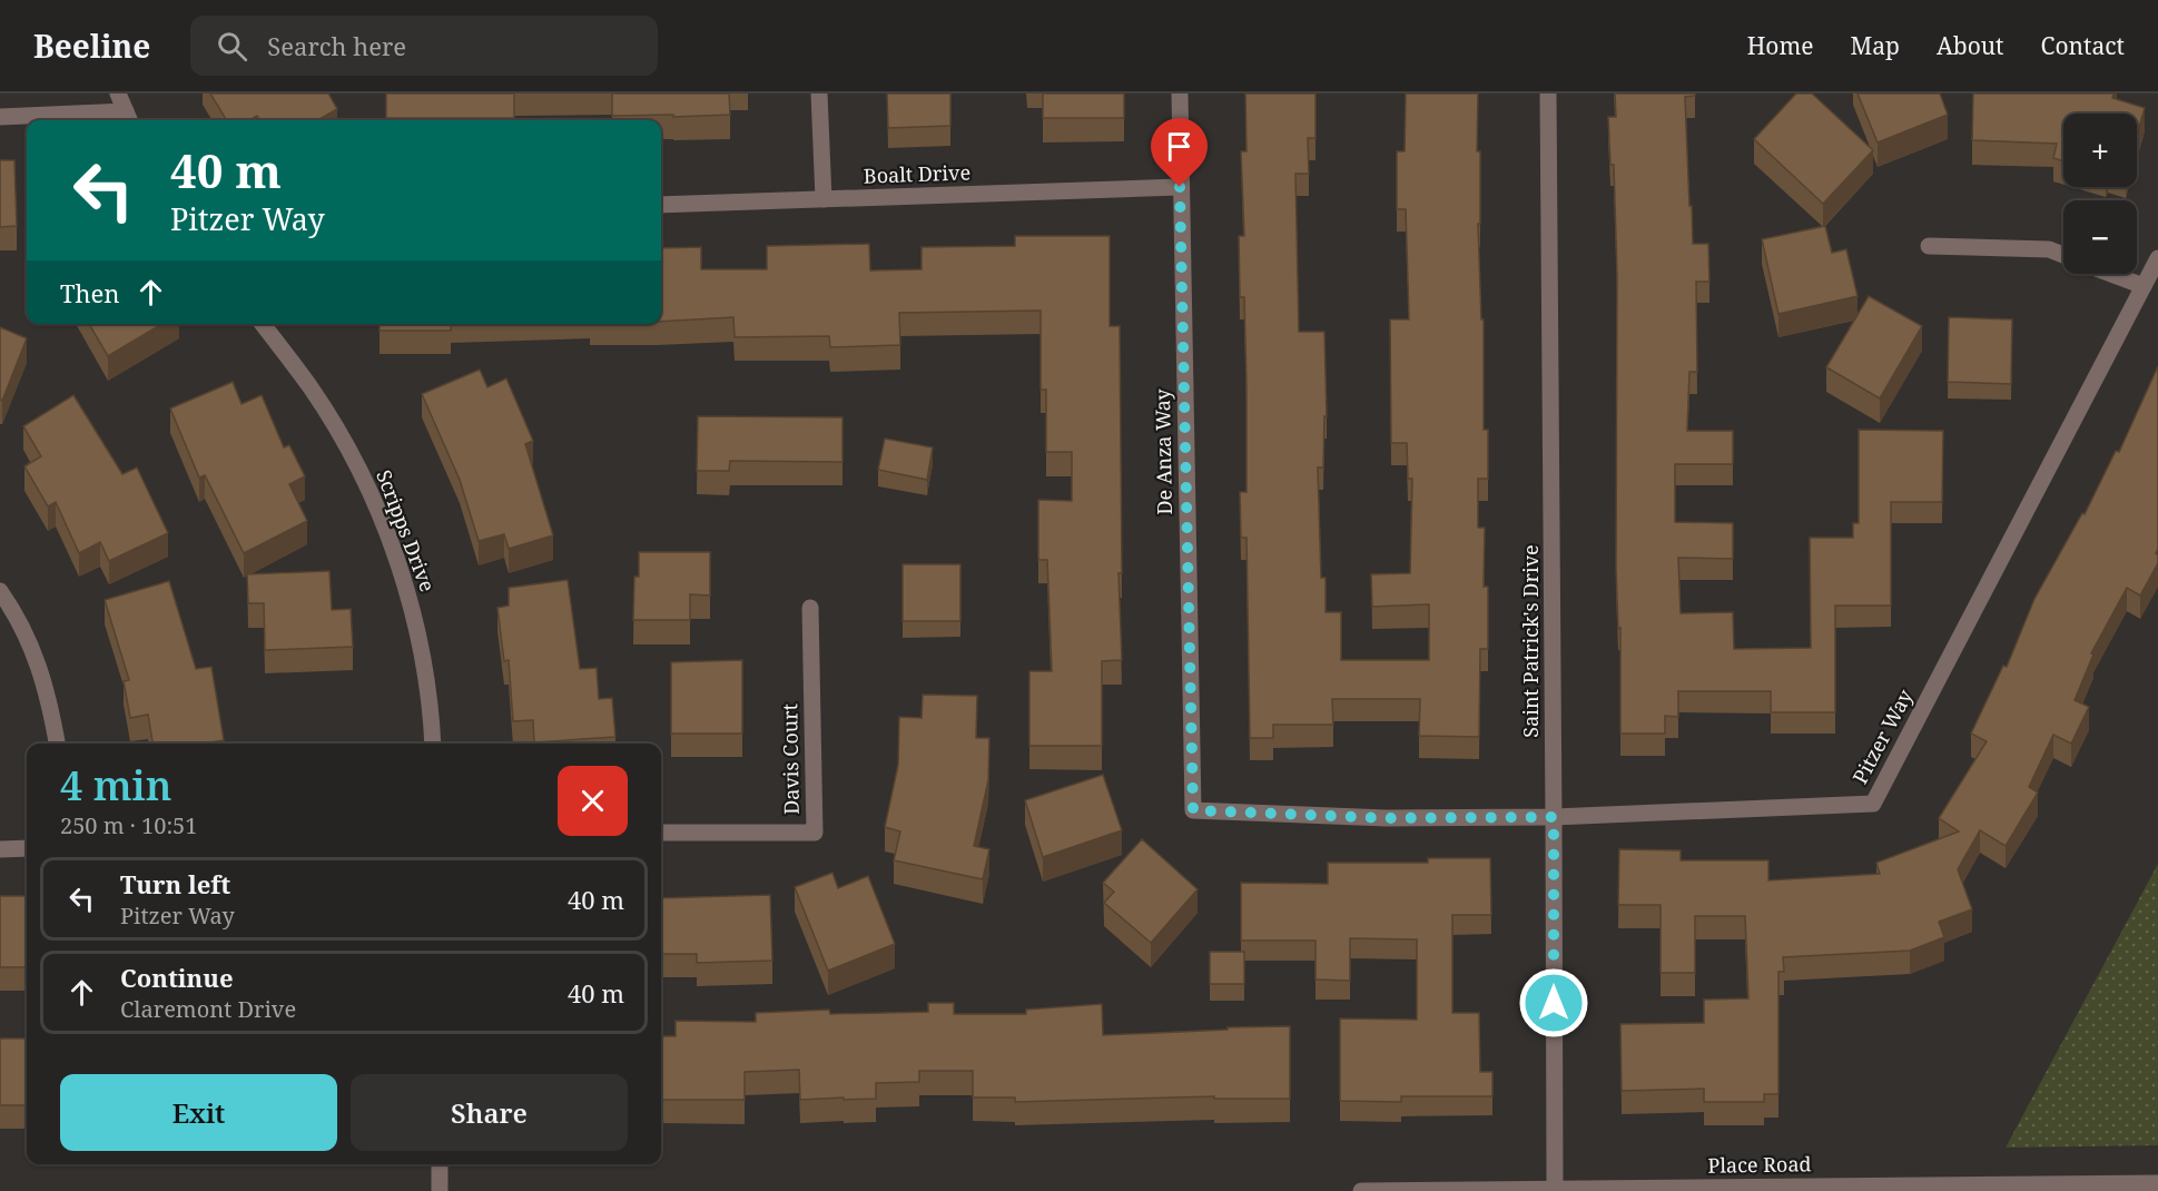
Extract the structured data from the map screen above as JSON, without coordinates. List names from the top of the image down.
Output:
{
  "streets": {
    "street": [
      "Boalt Drive",
      "De Anza Way",
      "Scripps Drive",
      "Saint Patrick's Drive",
      "Pitzer Way",
      "Davis Court",
      "Place Road"
    ]
  },
  "crossings": [
    ["Boalt Drive", "De Anza Way"],
    ["De Anza Way", "Pitzer Way"],
    ["Saint Patrick's Drive", "Pitzer Way"],
    ["Saint Patrick's Drive", "Place Road"]
  ],
  "page": {
    "header": "Beeline",
    "search": "Search here",
    "nav": [
      "Home",
      "Map",
      "About",
      "Contact"
    ],
    "map_buttons": ["+", "−"],
    "turn": ["40 m", "Pitzer Way"],
    "then": "Then",
    "heading": ["4 min", "250 m · 10:51"],
    "list": [
      {
        "name": "Turn left",
        "note": "Pitzer Way",
        "value": "40 m"
      },
      {
        "name": "Continue",
        "note": "Claremont Drive",
        "value": "40 m"
      }
    ],
    "buttons": ["Exit", "Share"]
  }
}
